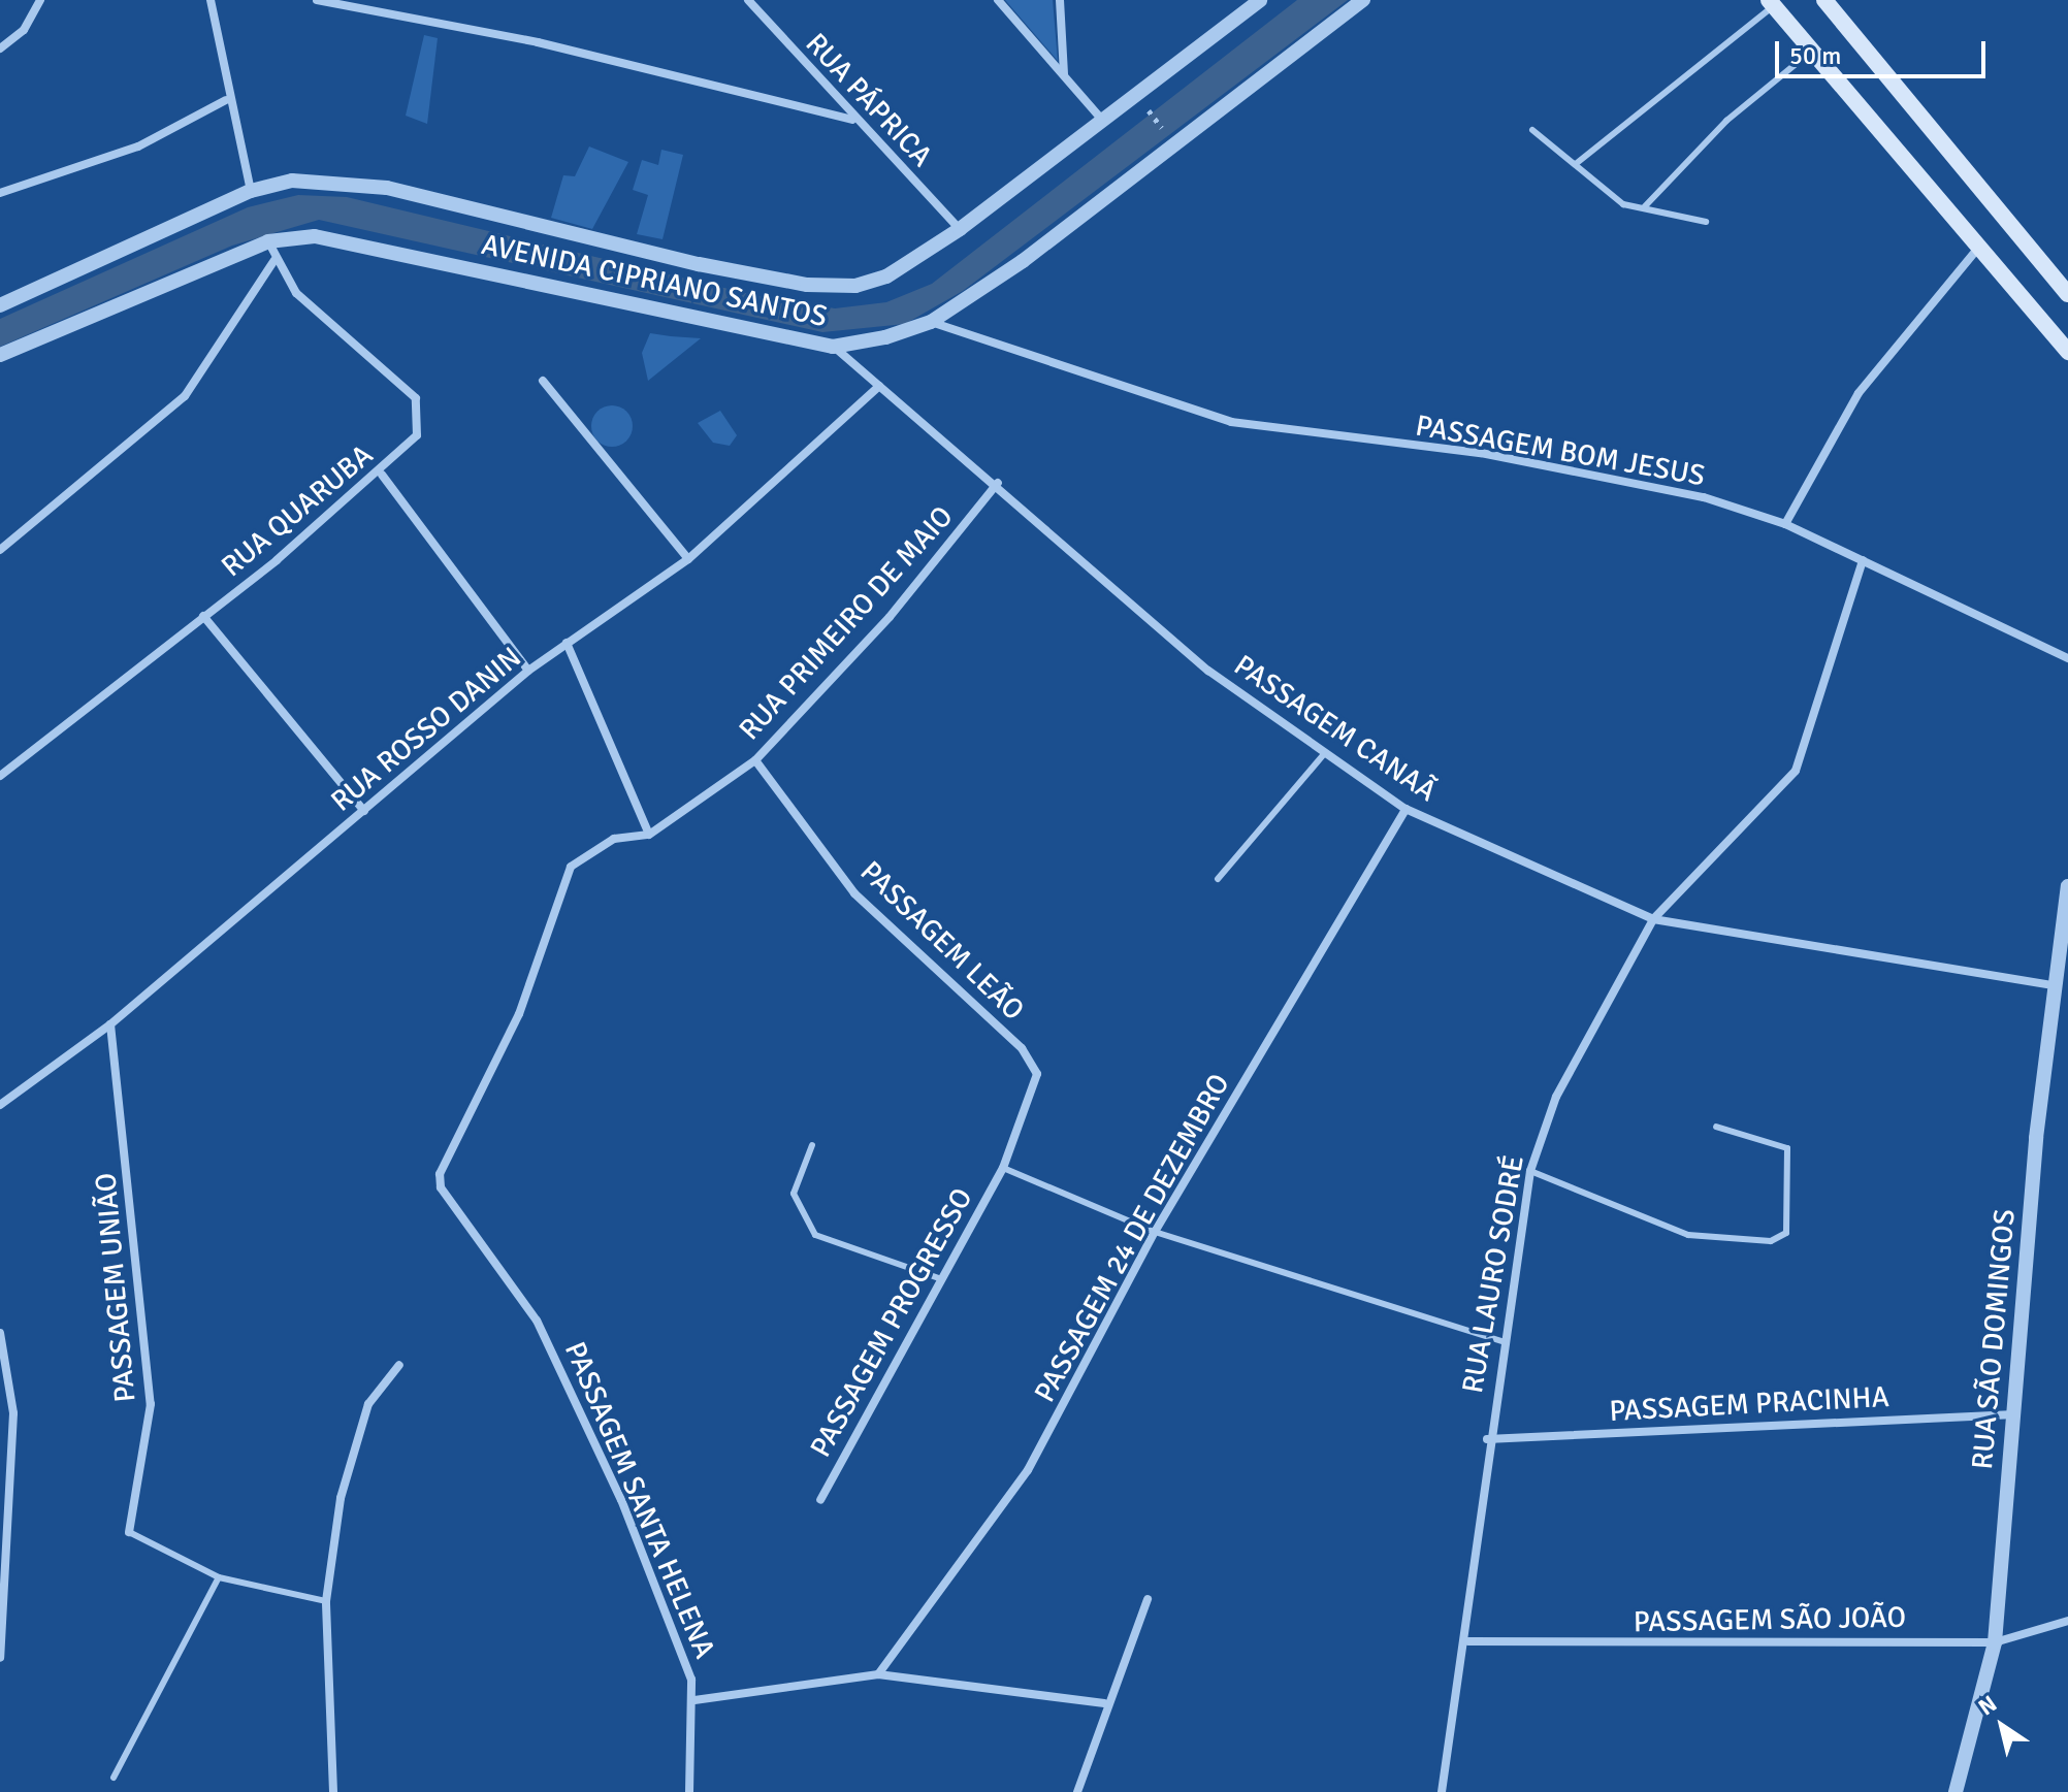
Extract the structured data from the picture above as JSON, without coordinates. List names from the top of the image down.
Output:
{
  "streets": {
    "street": [
      "RUA PÁPRICA",
      "AVENIDA CIPRIANO SANTOS",
      "PASSAGEM BOM JESUS",
      "RUA QUARUBA",
      "RUA PRIMEIRO DE MAIO",
      "PASSAGEM CANAÃ",
      "RUA ROSSO DANIN",
      "PASSAGEM LEÃO",
      "PASSAGEM 24 DE DEZEMBRO",
      "RUA LAURO SODRÉ",
      "PASSAGEM UNIÃO",
      "PASSAGEM PROGRESSO",
      "RUA SÃO DOMINGOS",
      "PASSAGEM PRACINHA",
      "PASSAGEM SANTA HELENA",
      "PASSAGEM SÃO JOÃO"
    ]
  },
  "crossings": [
    ["RUA PÁPRICA", "AVENIDA CIPRIANO SANTOS"],
    ["AVENIDA CIPRIANO SANTOS", "PASSAGEM BOM JESUS"],
    ["AVENIDA CIPRIANO SANTOS", "PASSAGEM CANAÃ"],
    ["PASSAGEM BOM JESUS", "RUA LAURO SODRÉ"],
    ["RUA PRIMEIRO DE MAIO", "PASSAGEM CANAÃ"],
    ["RUA PRIMEIRO DE MAIO", "PASSAGEM LEÃO"],
    ["RUA PRIMEIRO DE MAIO", "PASSAGEM SANTA HELENA"],
    ["PASSAGEM CANAÃ", "RUA ROSSO DANIN"],
    ["PASSAGEM CANAÃ", "PASSAGEM 24 DE DEZEMBRO"],
    ["PASSAGEM CANAÃ", "RUA LAURO SODRÉ"],
    ["PASSAGEM CANAÃ", "RUA SÃO DOMINGOS"],
    ["RUA ROSSO DANIN", "PASSAGEM UNIÃO"],
    ["PASSAGEM LEÃO", "PASSAGEM PROGRESSO"],
    ["RUA LAURO SODRÉ", "PASSAGEM PRACINHA"],
    ["RUA LAURO SODRÉ", "PASSAGEM SÃO JOÃO"],
    ["RUA SÃO DOMINGOS", "PASSAGEM PRACINHA"],
    ["RUA SÃO DOMINGOS", "PASSAGEM SÃO JOÃO"]
  ],
  "scale_bar": "50 m",
  "north": "top left"
}
